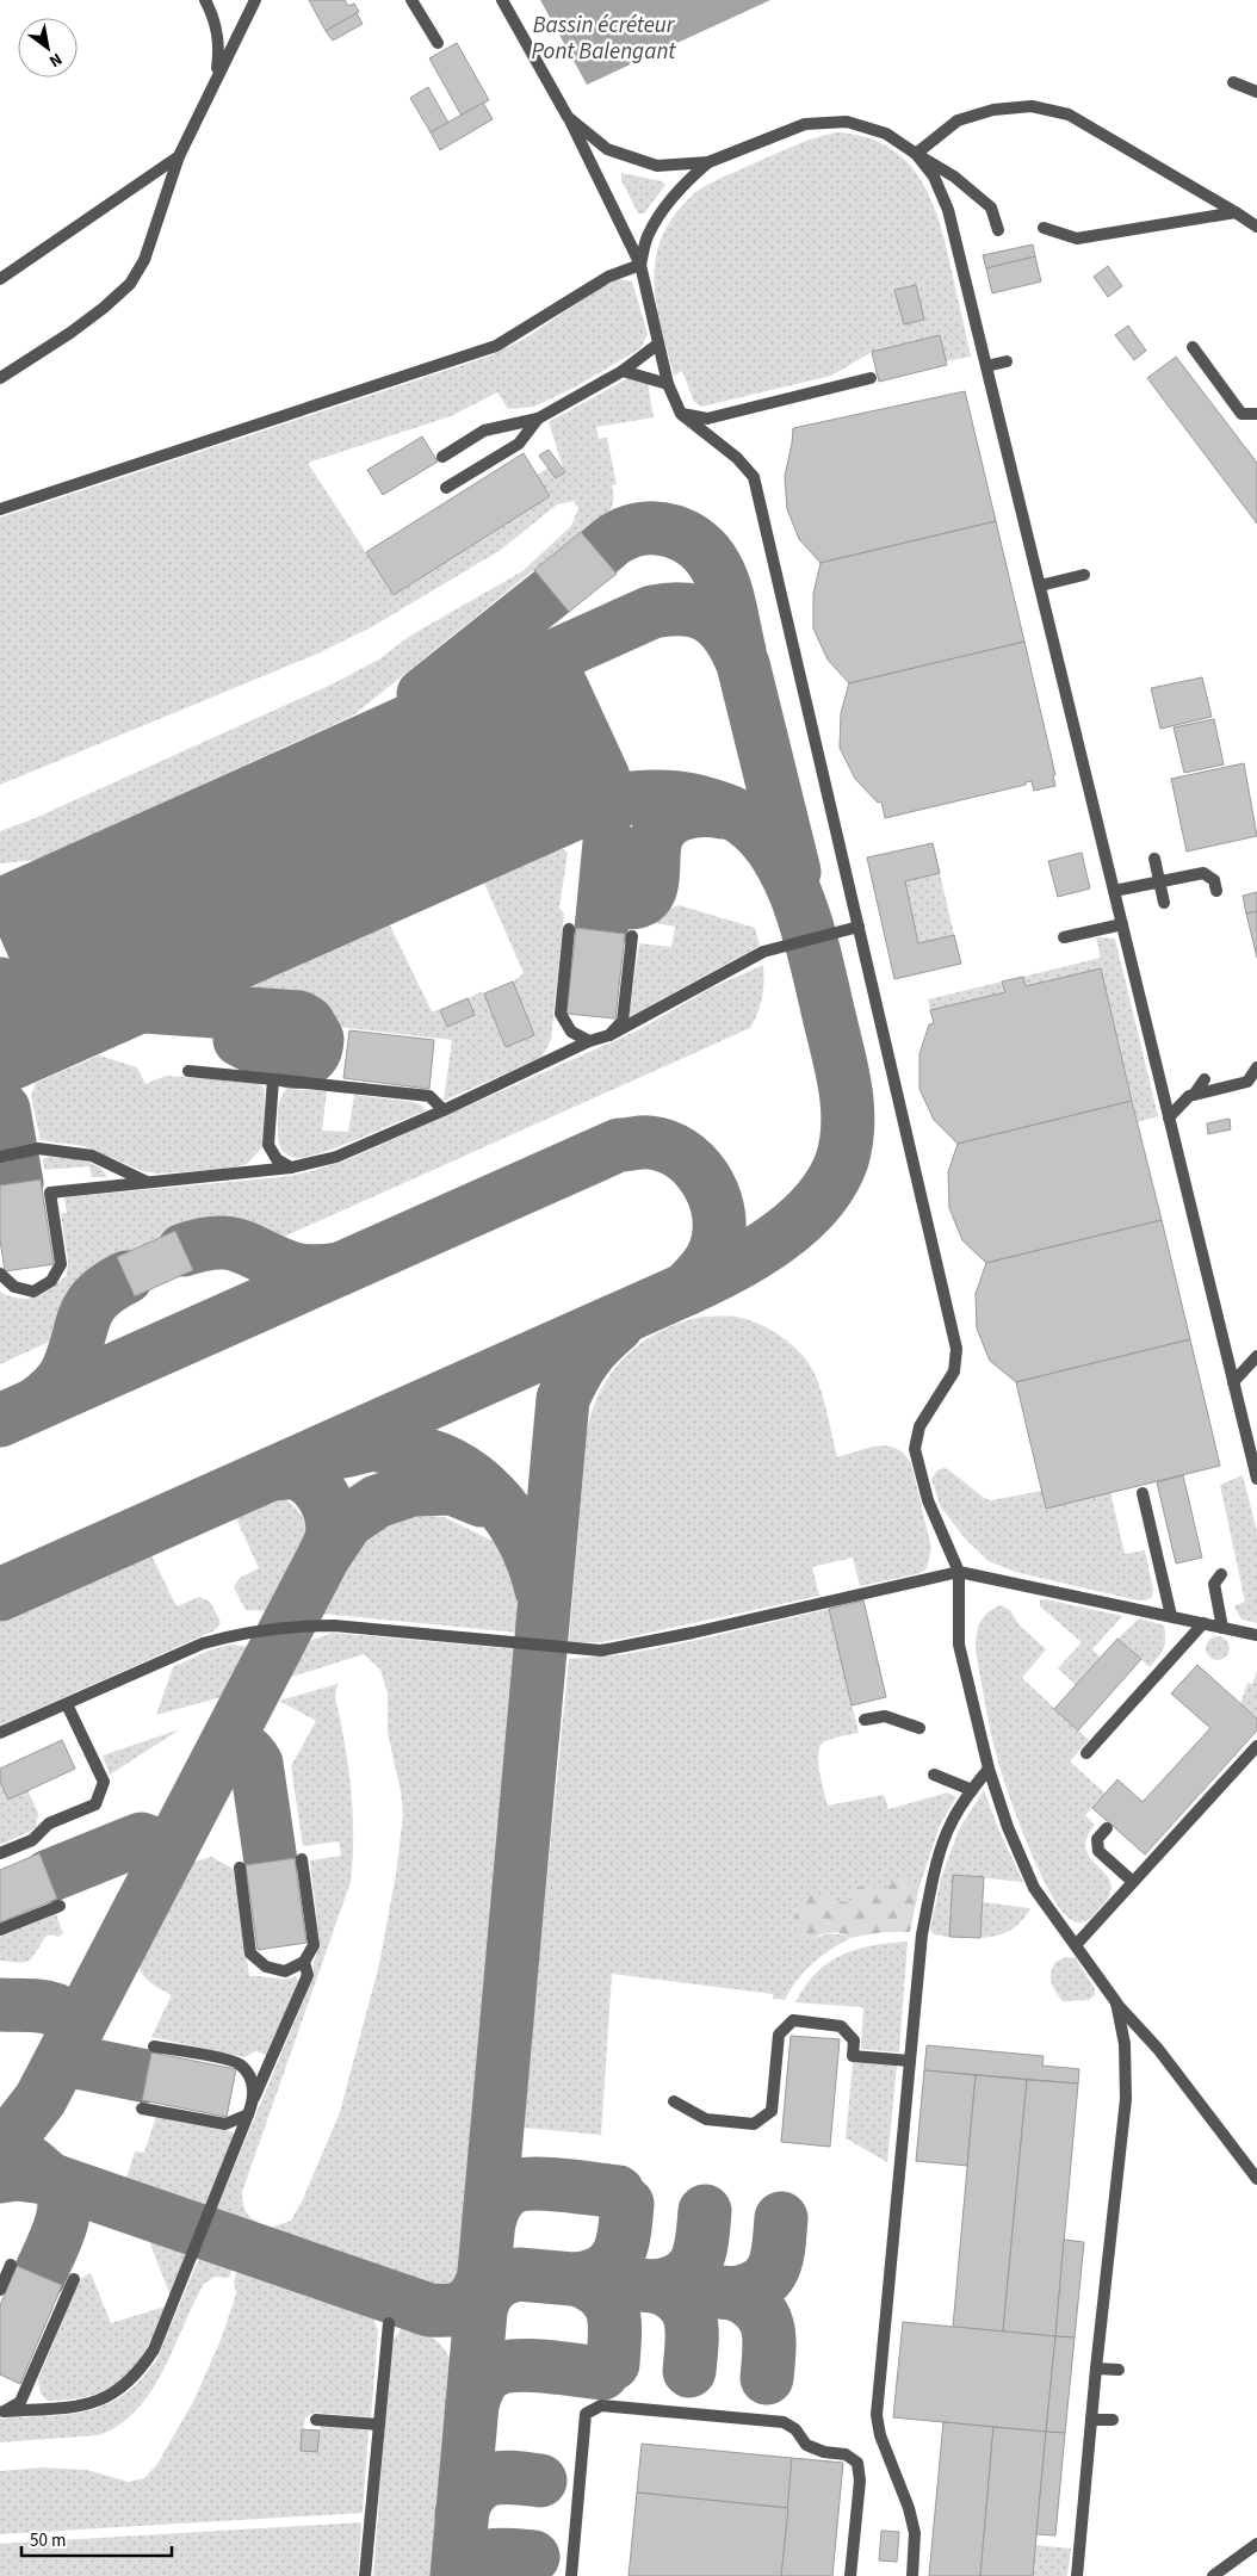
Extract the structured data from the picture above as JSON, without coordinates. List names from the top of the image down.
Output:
{
  "water": ["Bassin écréteur Pont Balengant"],
  "scale_bar": "50 m",
  "north": "bottom right"
}
